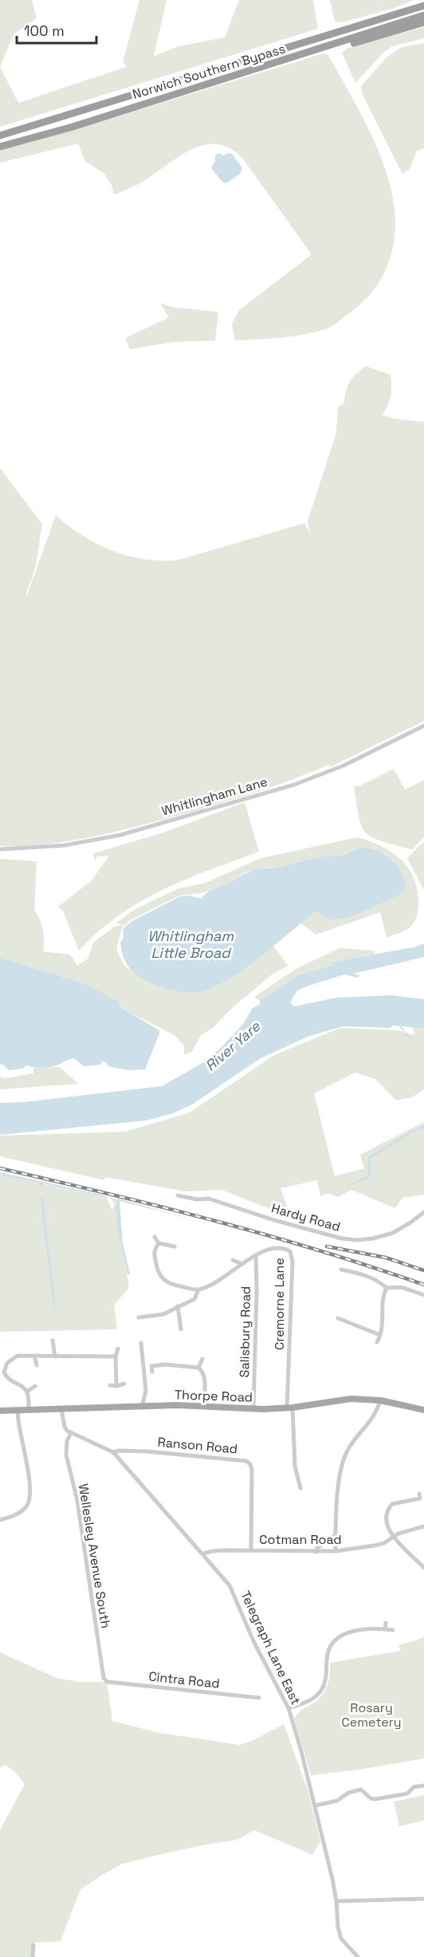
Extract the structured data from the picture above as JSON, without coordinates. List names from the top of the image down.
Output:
{
  "streets": {
    "highway": ["Norwich Southern Bypass"],
    "main road": ["Thorpe Road"],
    "street": [
      "Whitlingham Lane",
      "Hardy Road",
      "Cremorne Lane",
      "Salisbury Road",
      "Ranson Road",
      "Cotman Road",
      "Wellesley Avenue South",
      "Telegraph Lane East",
      "Cintra Road"
    ]
  },
  "crossings": [
    ["Cremorne Lane", "Salisbury Road"],
    ["Cremorne Lane", "Thorpe Road"],
    ["Salisbury Road", "Thorpe Road"],
    ["Ranson Road", "Cotman Road"],
    ["Ranson Road", "Telegraph Lane East"],
    ["Cotman Road", "Telegraph Lane East"],
    ["Wellesley Avenue South", "Telegraph Lane East"],
    ["Wellesley Avenue South", "Cintra Road"]
  ],
  "water": ["Whitlingham Little Broad", "River Yare"],
  "parks": ["Rosary Cemetery"],
  "scale_bar": "100 m"
}
